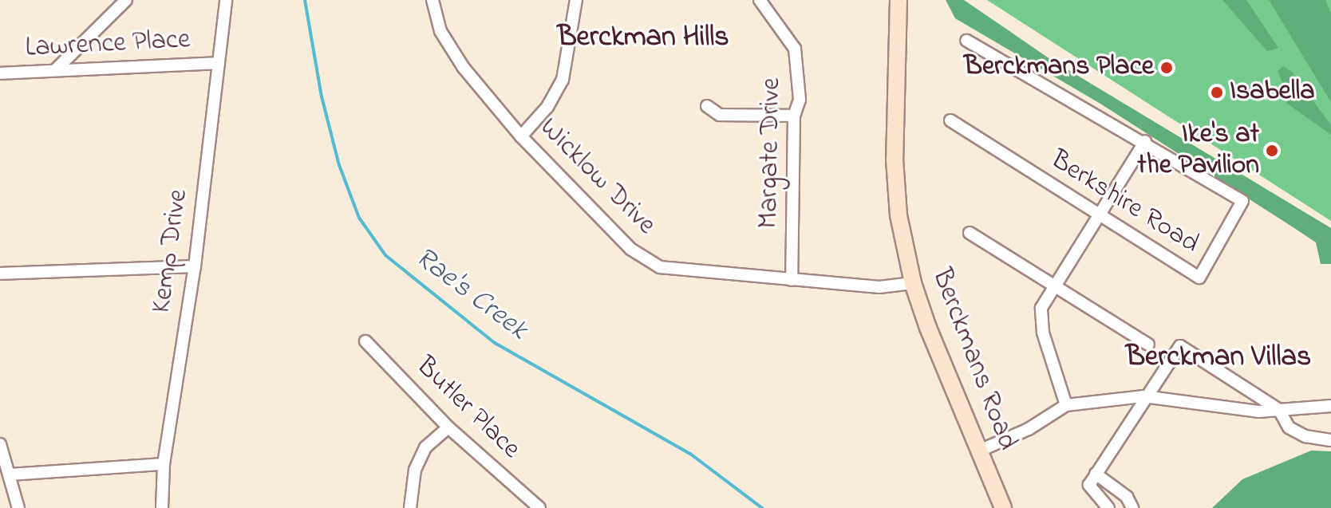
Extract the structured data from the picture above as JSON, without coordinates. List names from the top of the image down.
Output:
{
  "streets": {
    "main road": ["Berckmans Road"],
    "street": [
      "Lawrence Place",
      "Margate Drive",
      "Wicklow Drive",
      "Berkshire Road",
      "Kemp Drive",
      "Butler Place"
    ]
  },
  "crossings": [
    ["Lawrence Place", "Kemp Drive"],
    ["Margate Drive", "Wicklow Drive"],
    ["Wicklow Drive", "Berckmans Road"]
  ],
  "districts": ["Berckman Hills", "Berckman Villas"],
  "water": ["Rae's Creek"],
  "places": ["Berckmans Place", "Isabella", "Ike's at the Pavilion"]
}
